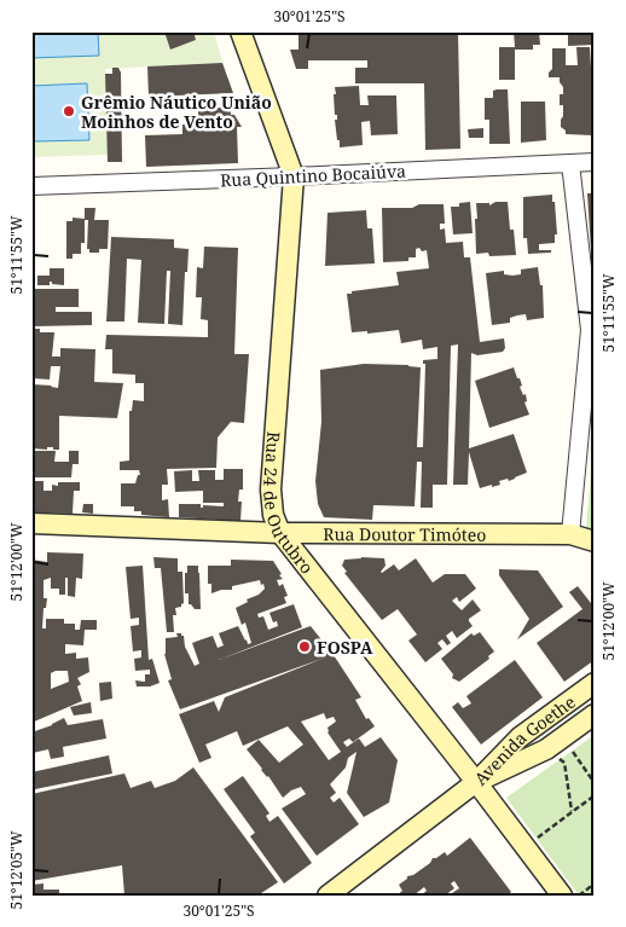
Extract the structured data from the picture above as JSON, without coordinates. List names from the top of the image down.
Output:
{
  "streets": {
    "main road": ["Rua 24 de Outubro", "Rua Doutor Timóteo", "Avenida Goethe"],
    "street": ["Rua Quintino Bocaiúva"]
  },
  "crossings": [
    ["Rua Quintino Bocaiúva", "Rua 24 de Outubro"],
    ["Rua 24 de Outubro", "Rua Doutor Timóteo"],
    ["Rua 24 de Outubro", "Avenida Goethe"]
  ],
  "places": ["Grêmio Náutico União Moinhos de Vento", "FOSPA"],
  "coordinates": [
    "30°01'25\"S",
    "51°11'55\"W",
    "51°12'00\"W",
    "51°12'05\"W"
  ]
}
